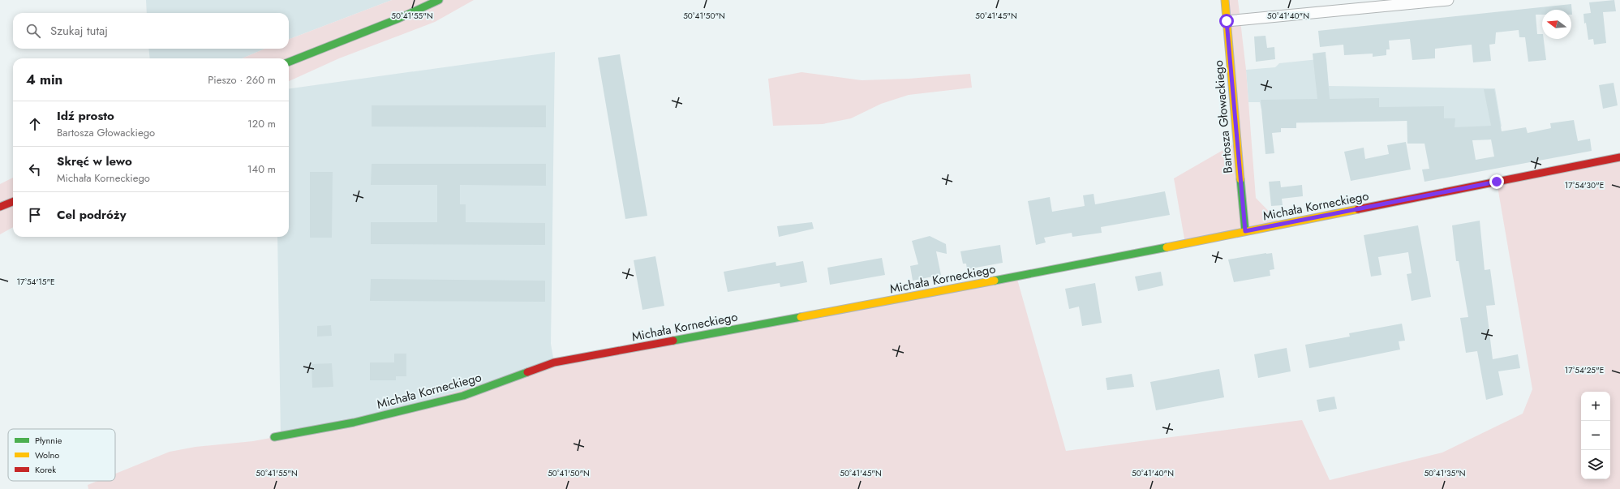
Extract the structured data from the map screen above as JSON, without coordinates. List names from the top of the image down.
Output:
{
  "streets": {
    "street": ["Bartosza Głowackiego", "Michała Korneckiego"]
  },
  "crossings": [
    ["Bartosza Głowackiego", "Michała Korneckiego"]
  ],
  "legend": ["Płynnie", "Wolno", "Korek"],
  "north": "left",
  "page": {
    "search": "Szukaj tutaj",
    "heading": ["4 min", "Pieszo · 260 m"],
    "list": [
      ["Idź prosto", "Bartosza Głowackiego", "120 m"],
      ["Skręć w lewo", "Michała Korneckiego", "140 m"],
      "Cel podróży"
    ],
    "map_buttons": ["+", "−"]
  },
  "coordinates": [
    "50°41'55\"N",
    "50°41'50\"N",
    "50°41'45\"N",
    "50°41'40\"N",
    "17°54'30\"E",
    "17°54'15\"E",
    "17°54'25\"E",
    "50°41'35\"N"
  ]
}
